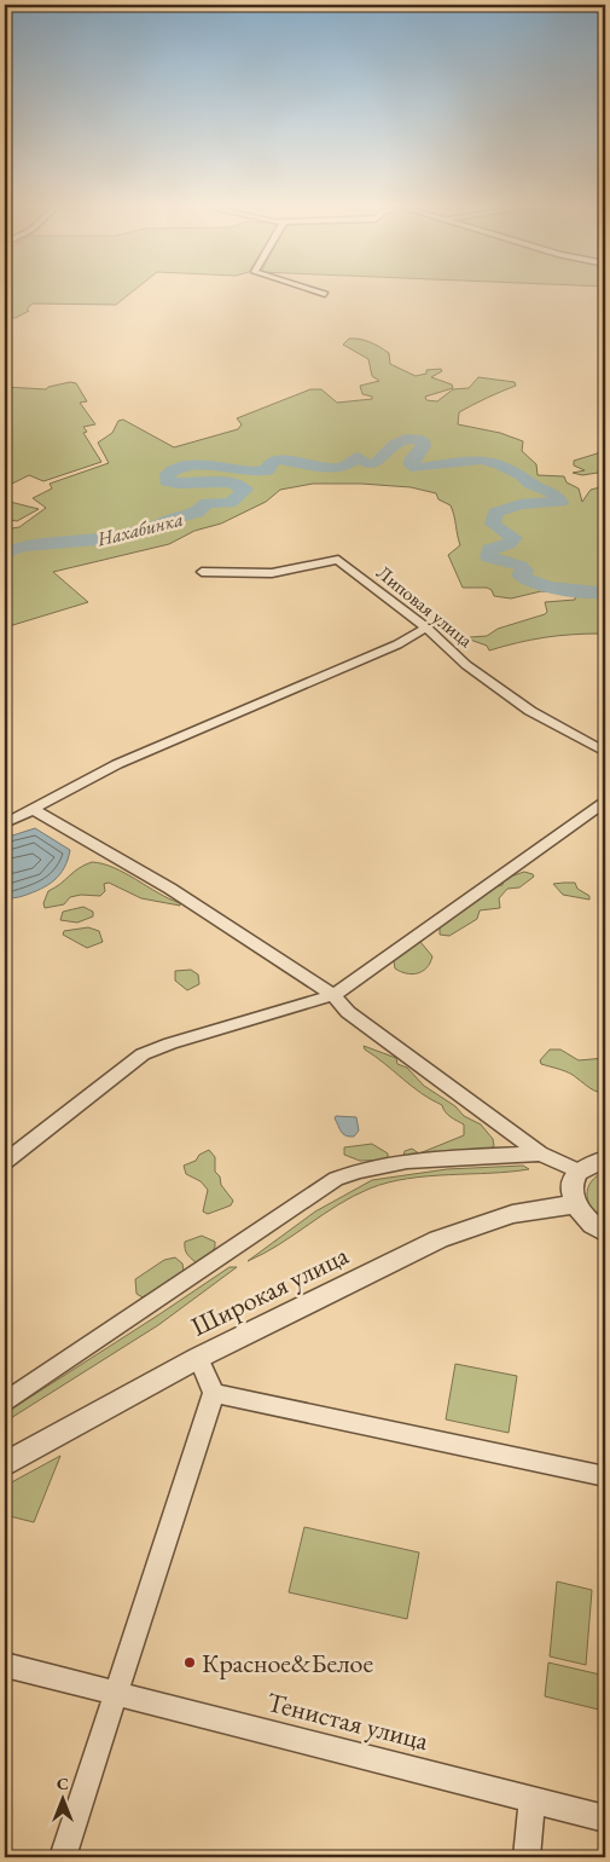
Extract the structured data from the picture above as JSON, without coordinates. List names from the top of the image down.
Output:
{
  "streets": {
    "street": ["Липовая улица", "Широкая улица", "Тенистая улица"]
  },
  "water": ["Нахабинка"],
  "places": ["Красное&Белое"],
  "north": "top"
}
